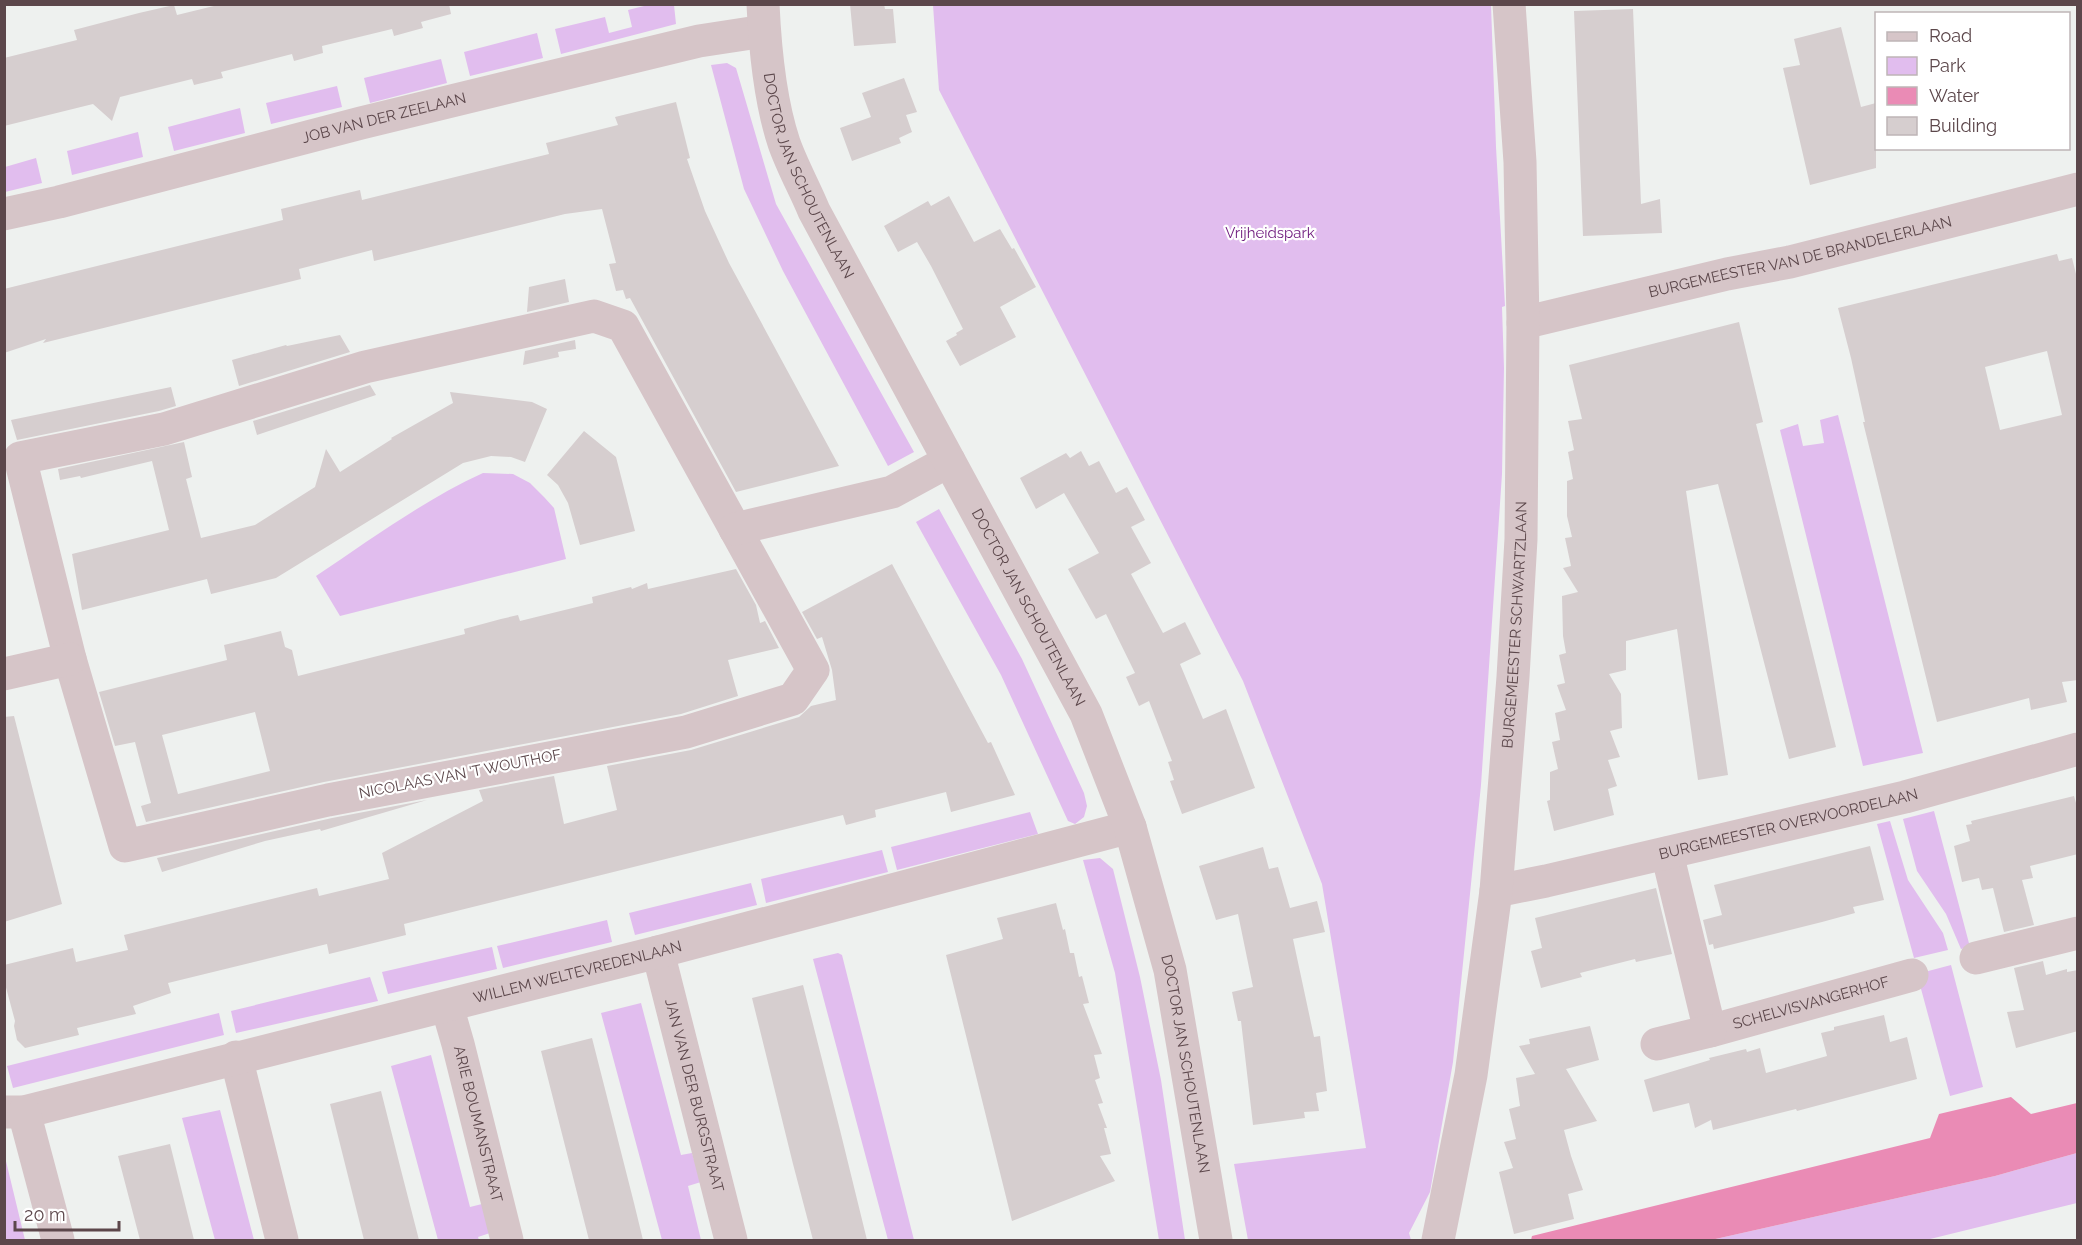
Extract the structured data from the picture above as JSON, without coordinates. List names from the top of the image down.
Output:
{
  "streets": {
    "street": [
      "JOB VAN DER ZEELAAN",
      "DOCTOR JAN SCHOUTENLAAN",
      "BURGEMEESTER VAN DE BRANDELERLAAN",
      "BURGEMEESTER SCHWARTZLAAN",
      "NICOLAAS VAN 'T WOUTHOF",
      "BURGEMEESTER OVERVOORDELAAN",
      "WILLEM WELTEVREDENLAAN",
      "SCHELVISVANGERHOF",
      "JAN VAN DER BURGSTRAAT",
      "ARIE BOUMANSTRAAT"
    ]
  },
  "crossings": [
    ["JOB VAN DER ZEELAAN", "DOCTOR JAN SCHOUTENLAAN"],
    ["DOCTOR JAN SCHOUTENLAAN", "WILLEM WELTEVREDENLAAN"],
    ["BURGEMEESTER VAN DE BRANDELERLAAN", "BURGEMEESTER SCHWARTZLAAN"],
    ["BURGEMEESTER SCHWARTZLAAN", "BURGEMEESTER OVERVOORDELAAN"],
    ["WILLEM WELTEVREDENLAAN", "JAN VAN DER BURGSTRAAT"],
    ["WILLEM WELTEVREDENLAAN", "ARIE BOUMANSTRAAT"]
  ],
  "parks": ["Vrijheidspark"],
  "legend": [
    "Road",
    "Park",
    "Water",
    "Building"
  ],
  "scale_bar": "20 m"
}
